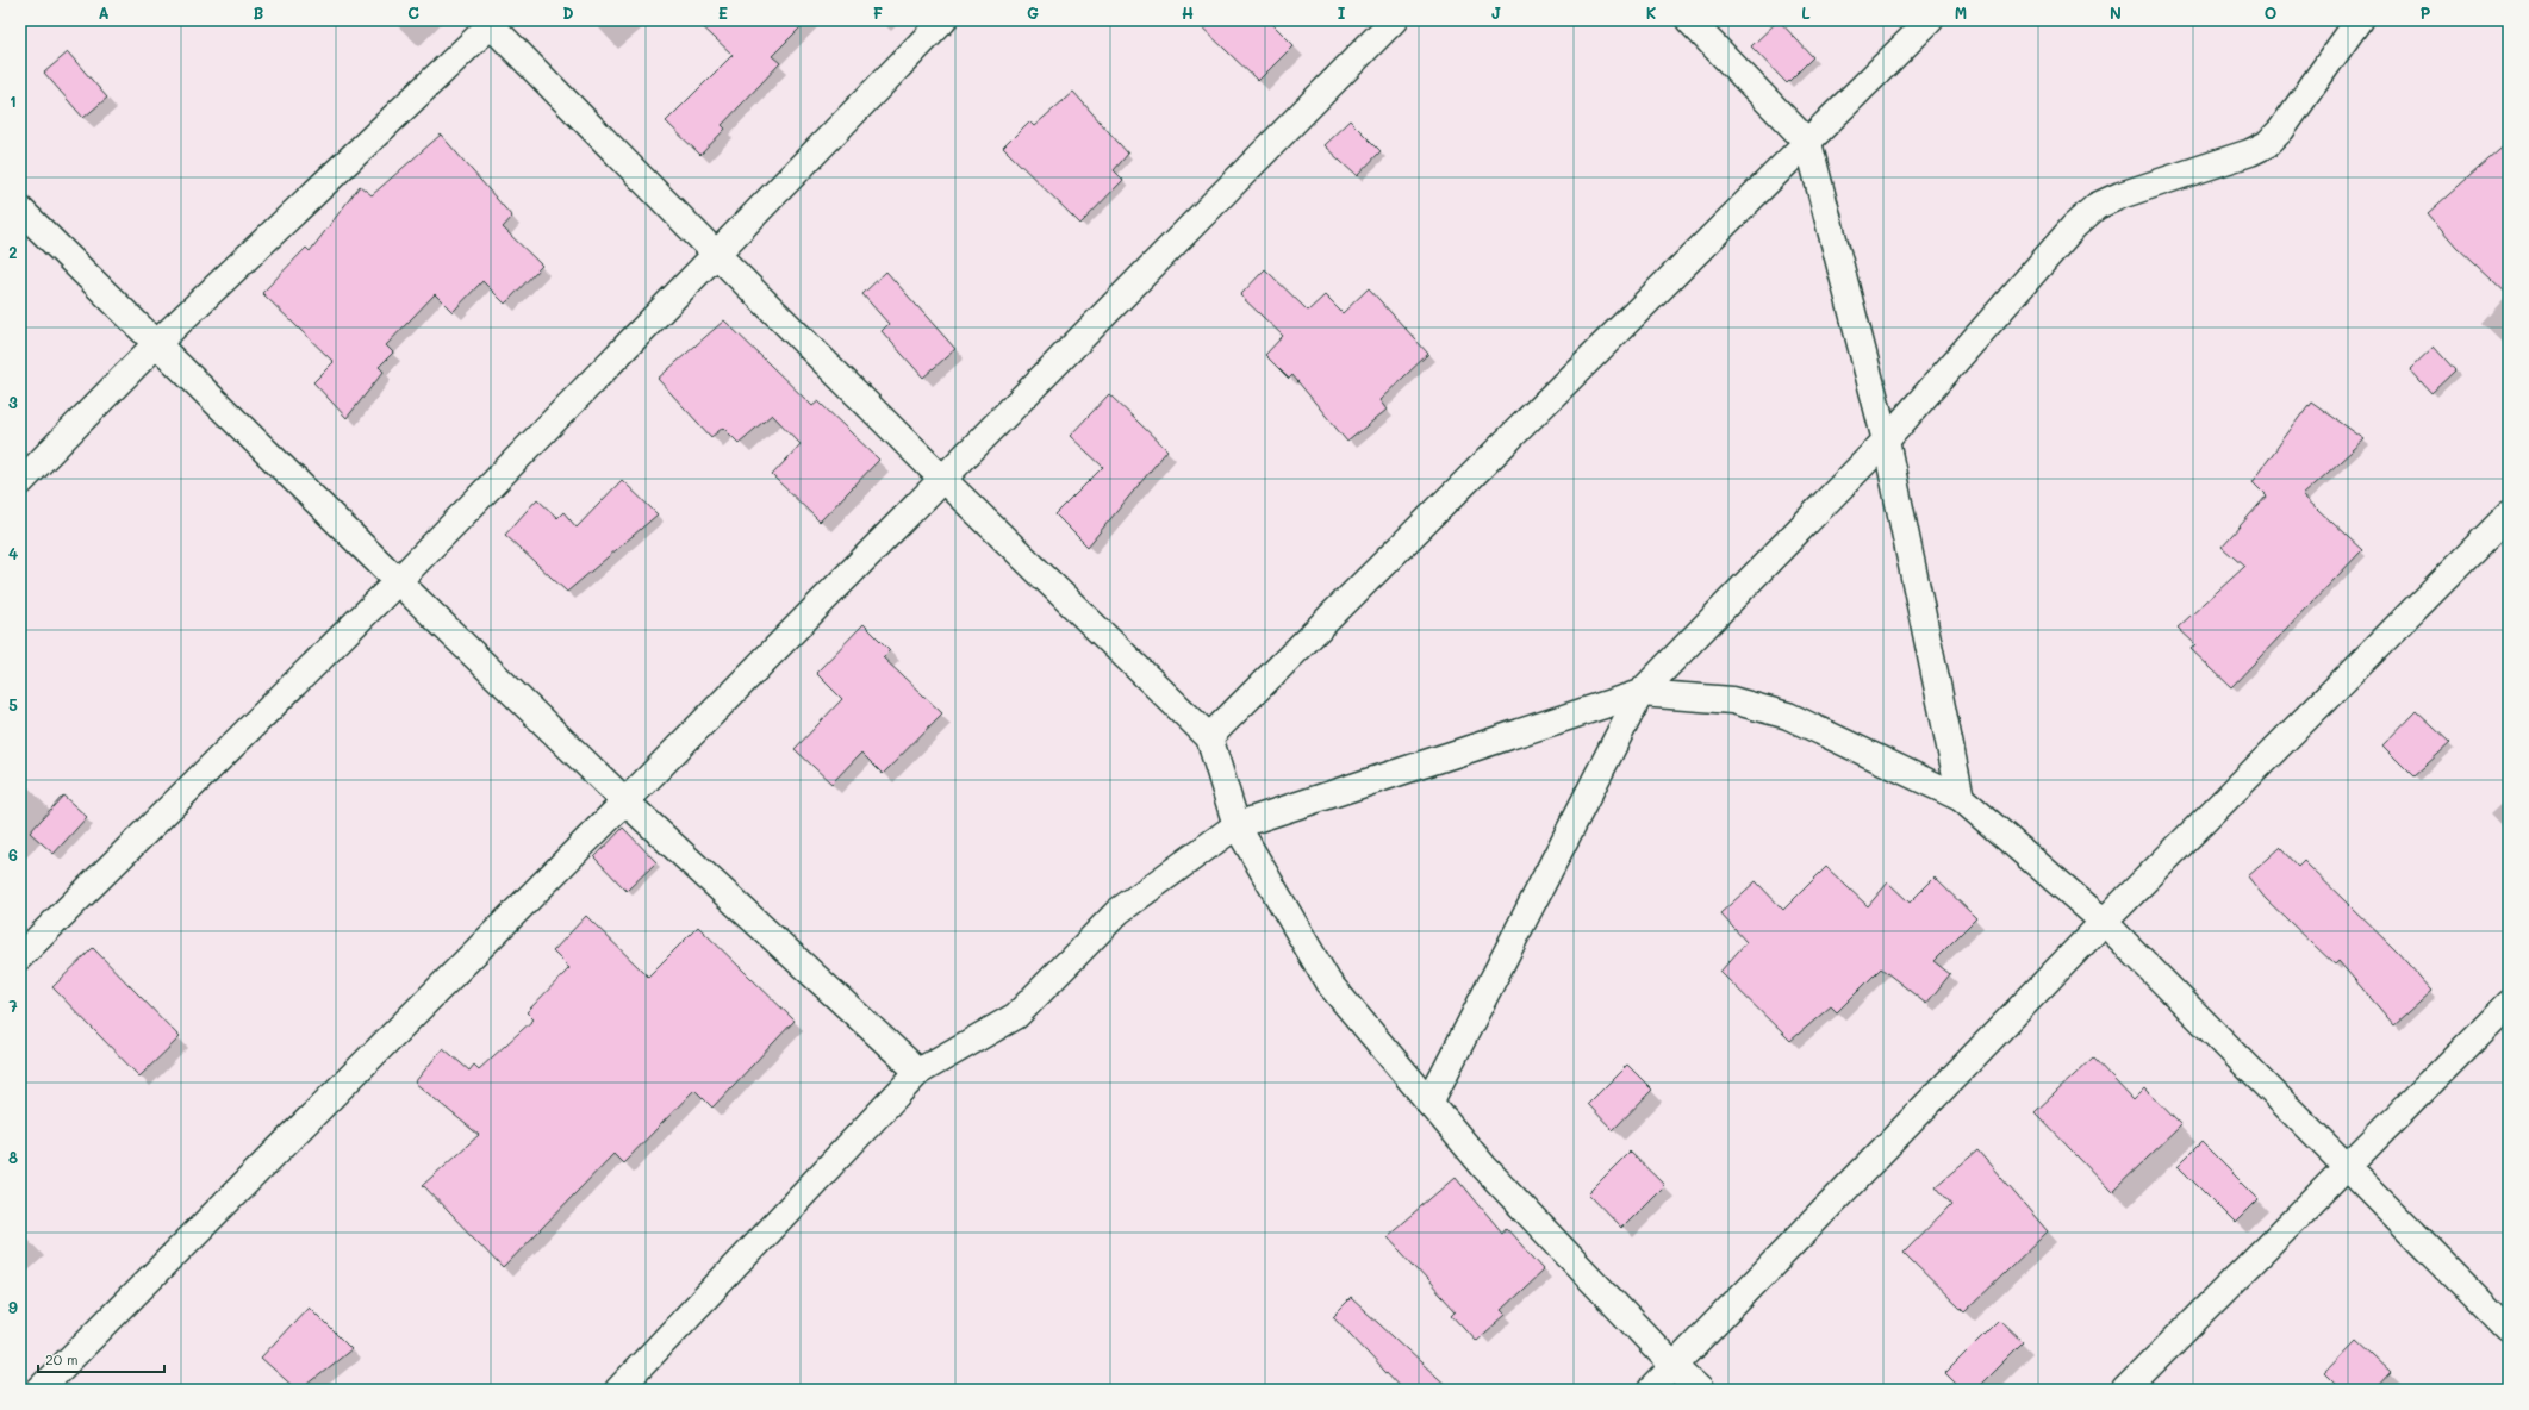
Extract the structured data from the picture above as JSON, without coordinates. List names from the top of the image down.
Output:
{
  "scale_bar": "20 m",
  "grid": {
    "columns": [
      "A",
      "B",
      "C",
      "D",
      "E",
      "F",
      "G",
      "H",
      "I",
      "J",
      "K",
      "L",
      "M",
      "N",
      "O",
      "P"
    ],
    "rows": [
      "1",
      "2",
      "3",
      "4",
      "5",
      "6",
      "7",
      "8",
      "9"
    ]
  }
}
